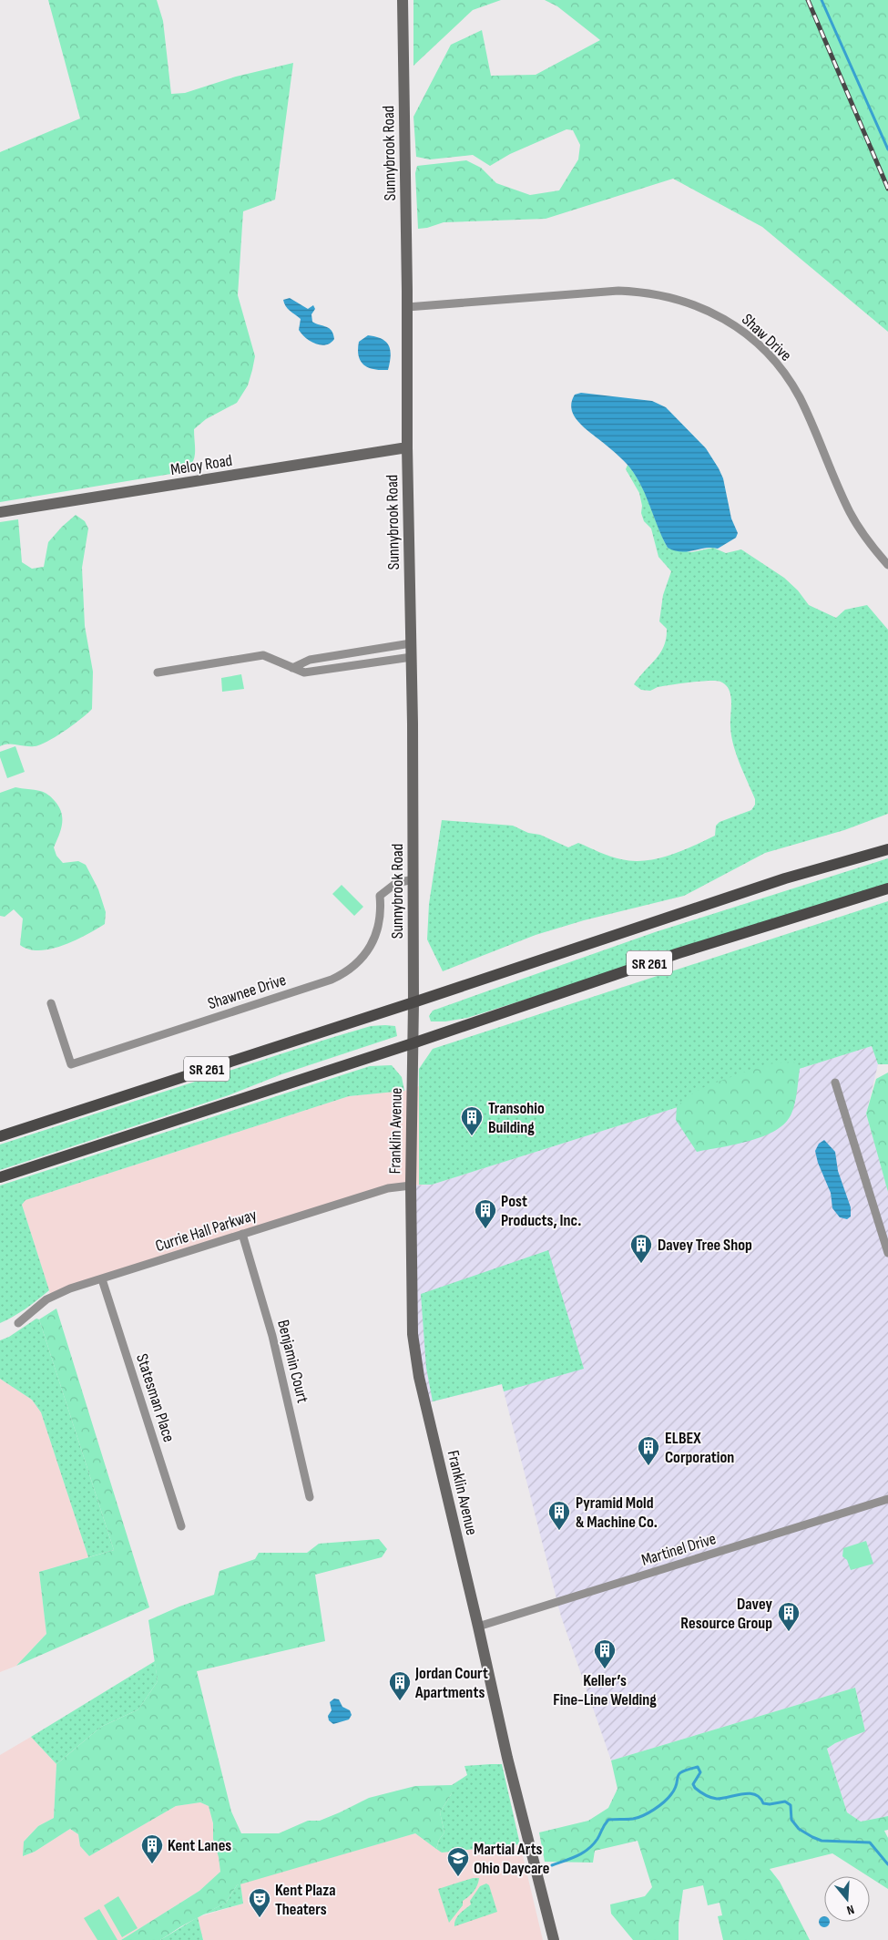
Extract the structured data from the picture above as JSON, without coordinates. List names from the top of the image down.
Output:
{
  "streets": {
    "main road": ["SR 261"],
    "street": [
      "Sunnybrook Road",
      "Shaw Drive",
      "Meloy Road",
      "Shawnee Drive",
      "Franklin Avenue",
      "Currie Hall Parkway",
      "Benjamin Court",
      "Statesman Place",
      "Martinel Drive"
    ]
  },
  "crossings": [
    ["Sunnybrook Road", "Shaw Drive"],
    ["Sunnybrook Road", "Meloy Road"],
    ["Sunnybrook Road", "SR 261"],
    ["Sunnybrook Road", "Shawnee Drive"],
    ["Sunnybrook Road", "Franklin Avenue"],
    ["SR 261", "Franklin Avenue"],
    ["Franklin Avenue", "Currie Hall Parkway"],
    ["Franklin Avenue", "Martinel Drive"],
    ["Currie Hall Parkway", "Benjamin Court"],
    ["Currie Hall Parkway", "Statesman Place"]
  ],
  "places": {
    "building": [
      "Transohio Building",
      "Post Products, Inc.",
      "Davey Tree Shop",
      "ELBEX Corporation",
      "Pyramid Mold & Machine Co.",
      "Davey Resource Group",
      "Keller’s Fine-Line Welding",
      "Jordan Court Apartments",
      "Kent Lanes"
    ],
    "school or university": ["Martial Arts Ohio Daycare"],
    "theatre": ["Kent Plaza Theaters"]
  },
  "north": "bottom"
}
